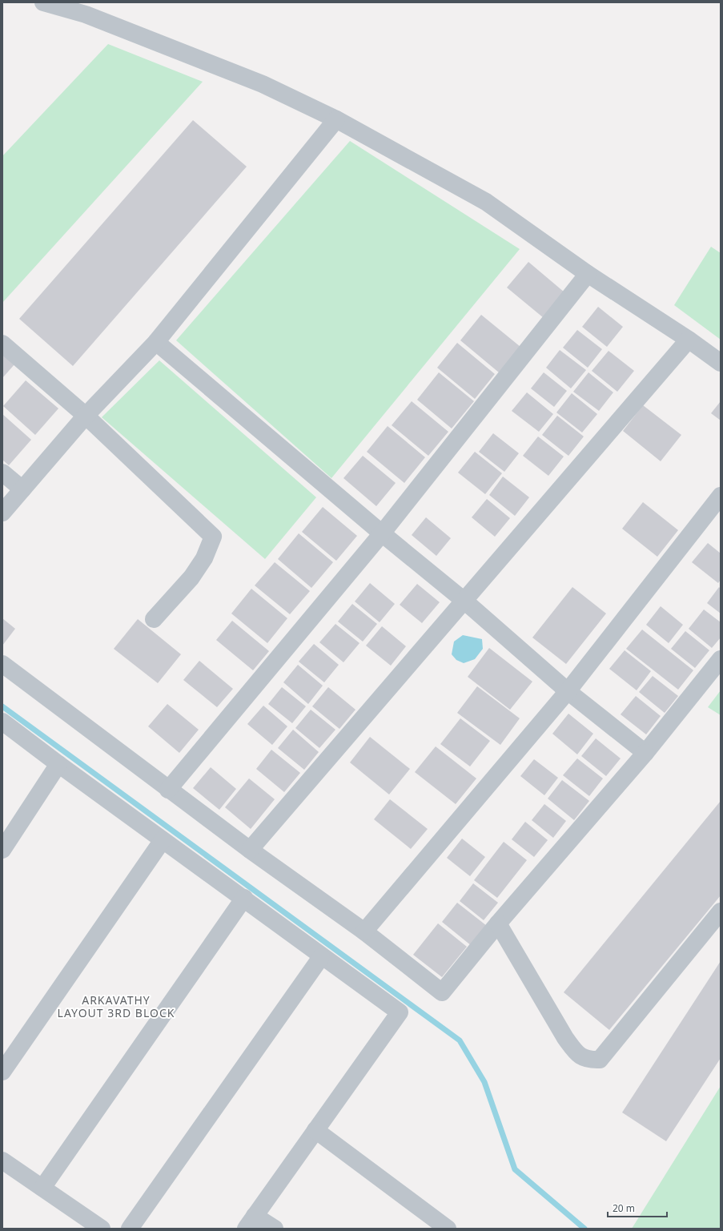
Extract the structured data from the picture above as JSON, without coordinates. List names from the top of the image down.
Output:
{
  "districts": ["ARKAVATHY LAYOUT 3RD BLOCK"],
  "scale_bar": "20 m"
}
